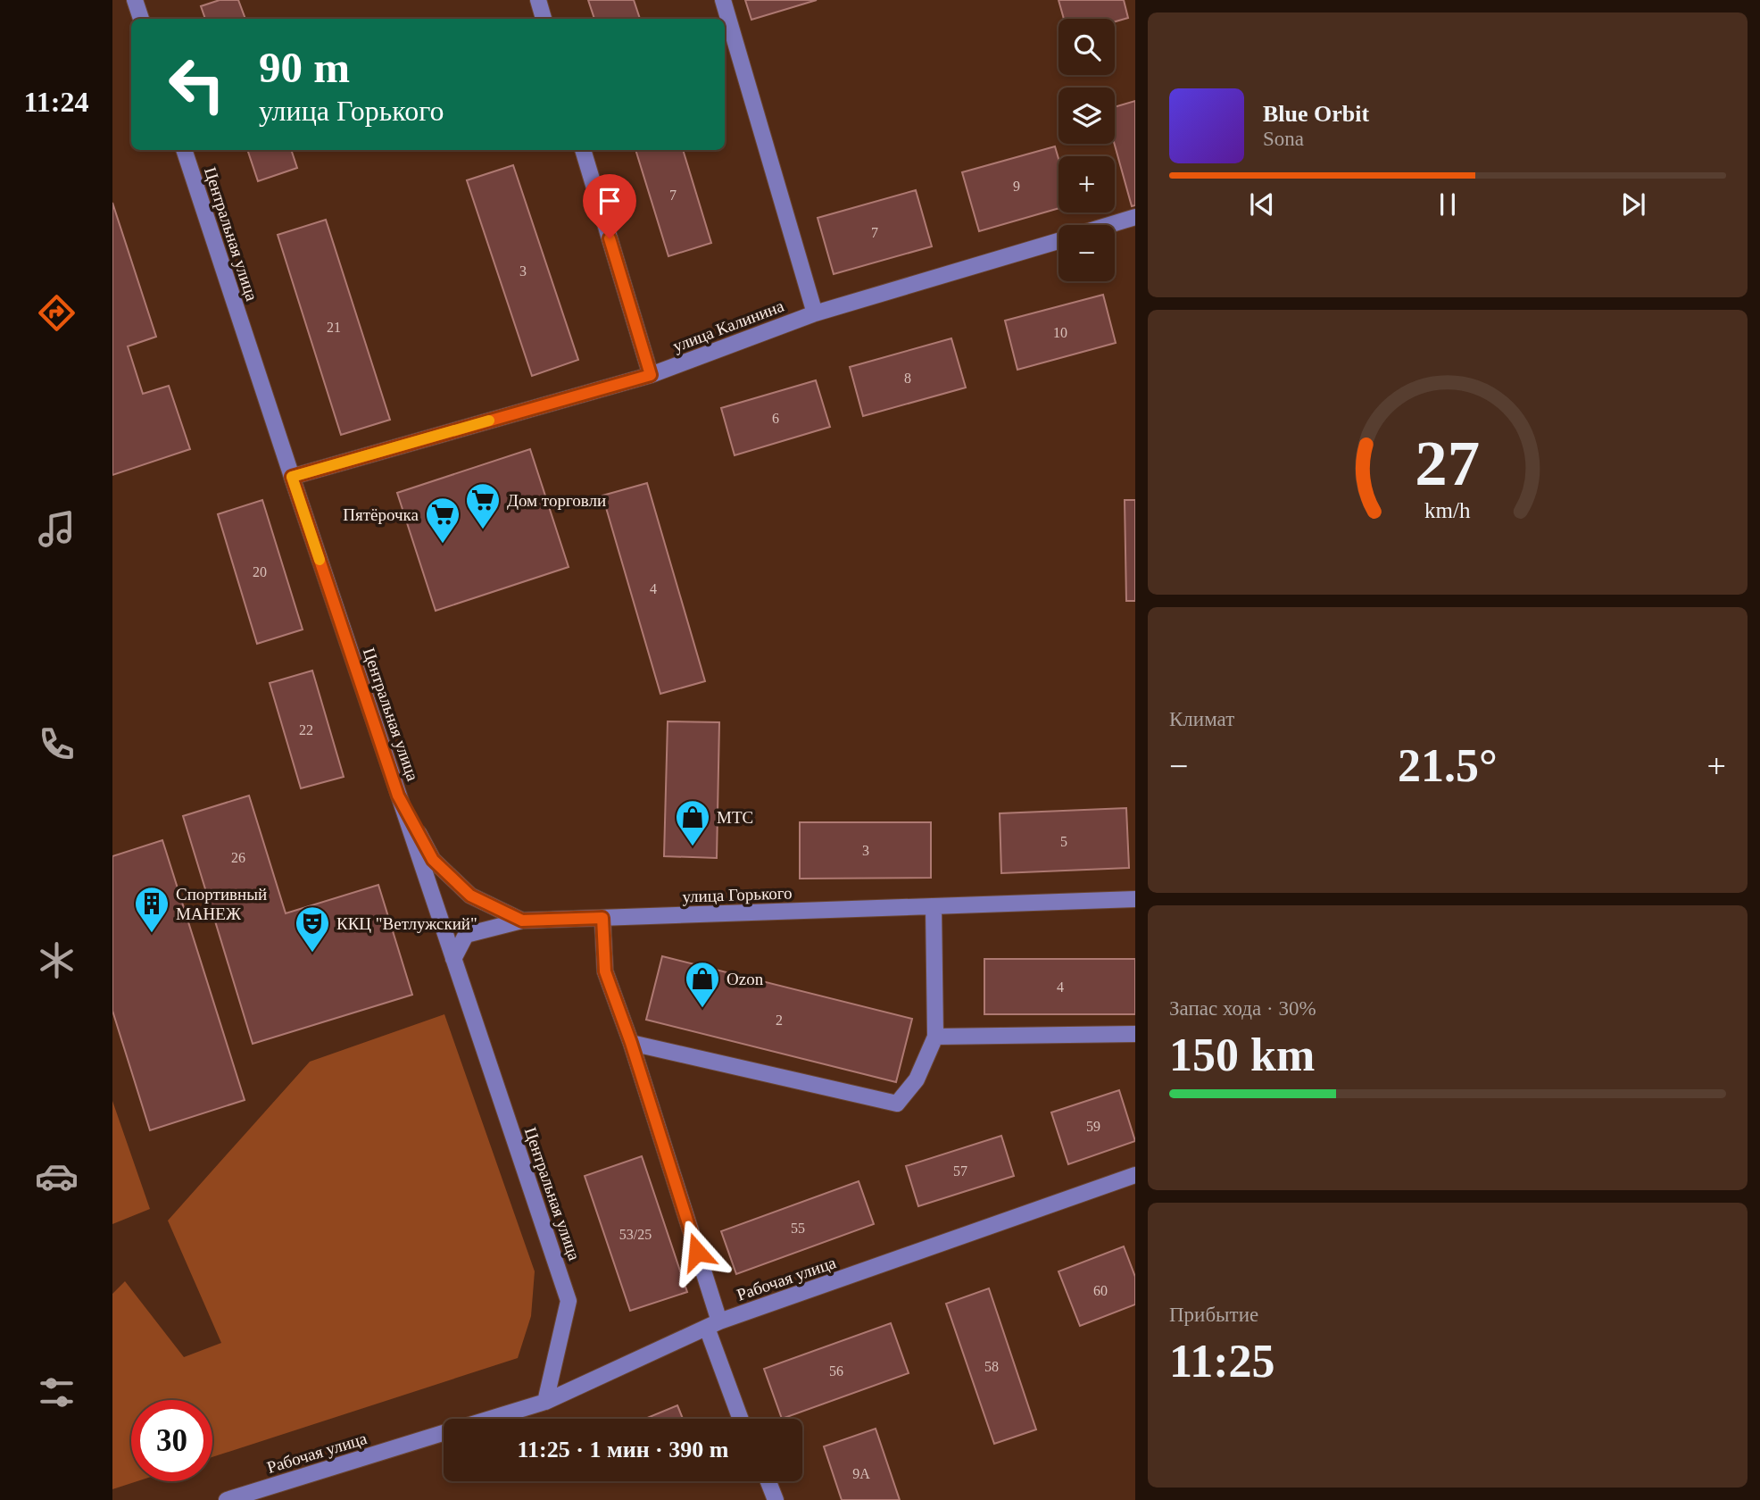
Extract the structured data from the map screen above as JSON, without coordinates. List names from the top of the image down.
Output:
{
  "streets": {
    "street": [
      "Центральная улица",
      "улица Калинина",
      "улица Горького",
      "Рабочая улица"
    ]
  },
  "crossings": [
    ["Центральная улица", "улица Калинина"],
    ["Центральная улица", "улица Горького"],
    ["Центральная улица", "Рабочая улица"]
  ],
  "places": {
    "supermarket": ["Дом торговли", "Пятёрочка"],
    "shop": ["МТС", "Ozon"],
    "building": ["Спортивный МАНЕЖ"],
    "theatre": ["ККЦ \"Ветлужский\""]
  },
  "house_numbers": [
    "9",
    "7",
    "7",
    "3",
    "21",
    "10",
    "8",
    "6",
    "20",
    "4",
    "22",
    "5",
    "3",
    "26",
    "4",
    "2",
    "59",
    "57",
    "55",
    "53/25",
    "60",
    "58",
    "56",
    "9А"
  ],
  "page": {
    "tabs": "11:24",
    "map_buttons": ["+", "−"],
    "turn": ["90 m", "улица Горького"],
    "song": ["Blue Orbit", "Sona"],
    "tile": [
      "Климат",
      ["Запас хода · 30%", "150 km"],
      ["Прибытие", "11:25"]
    ],
    "heat": ["−", "21.5°", "+"],
    "limit": "30",
    "trip": "11:25 · 1 мин · 390 m",
    "gauge": ["27", "km/h"]
  }
}
